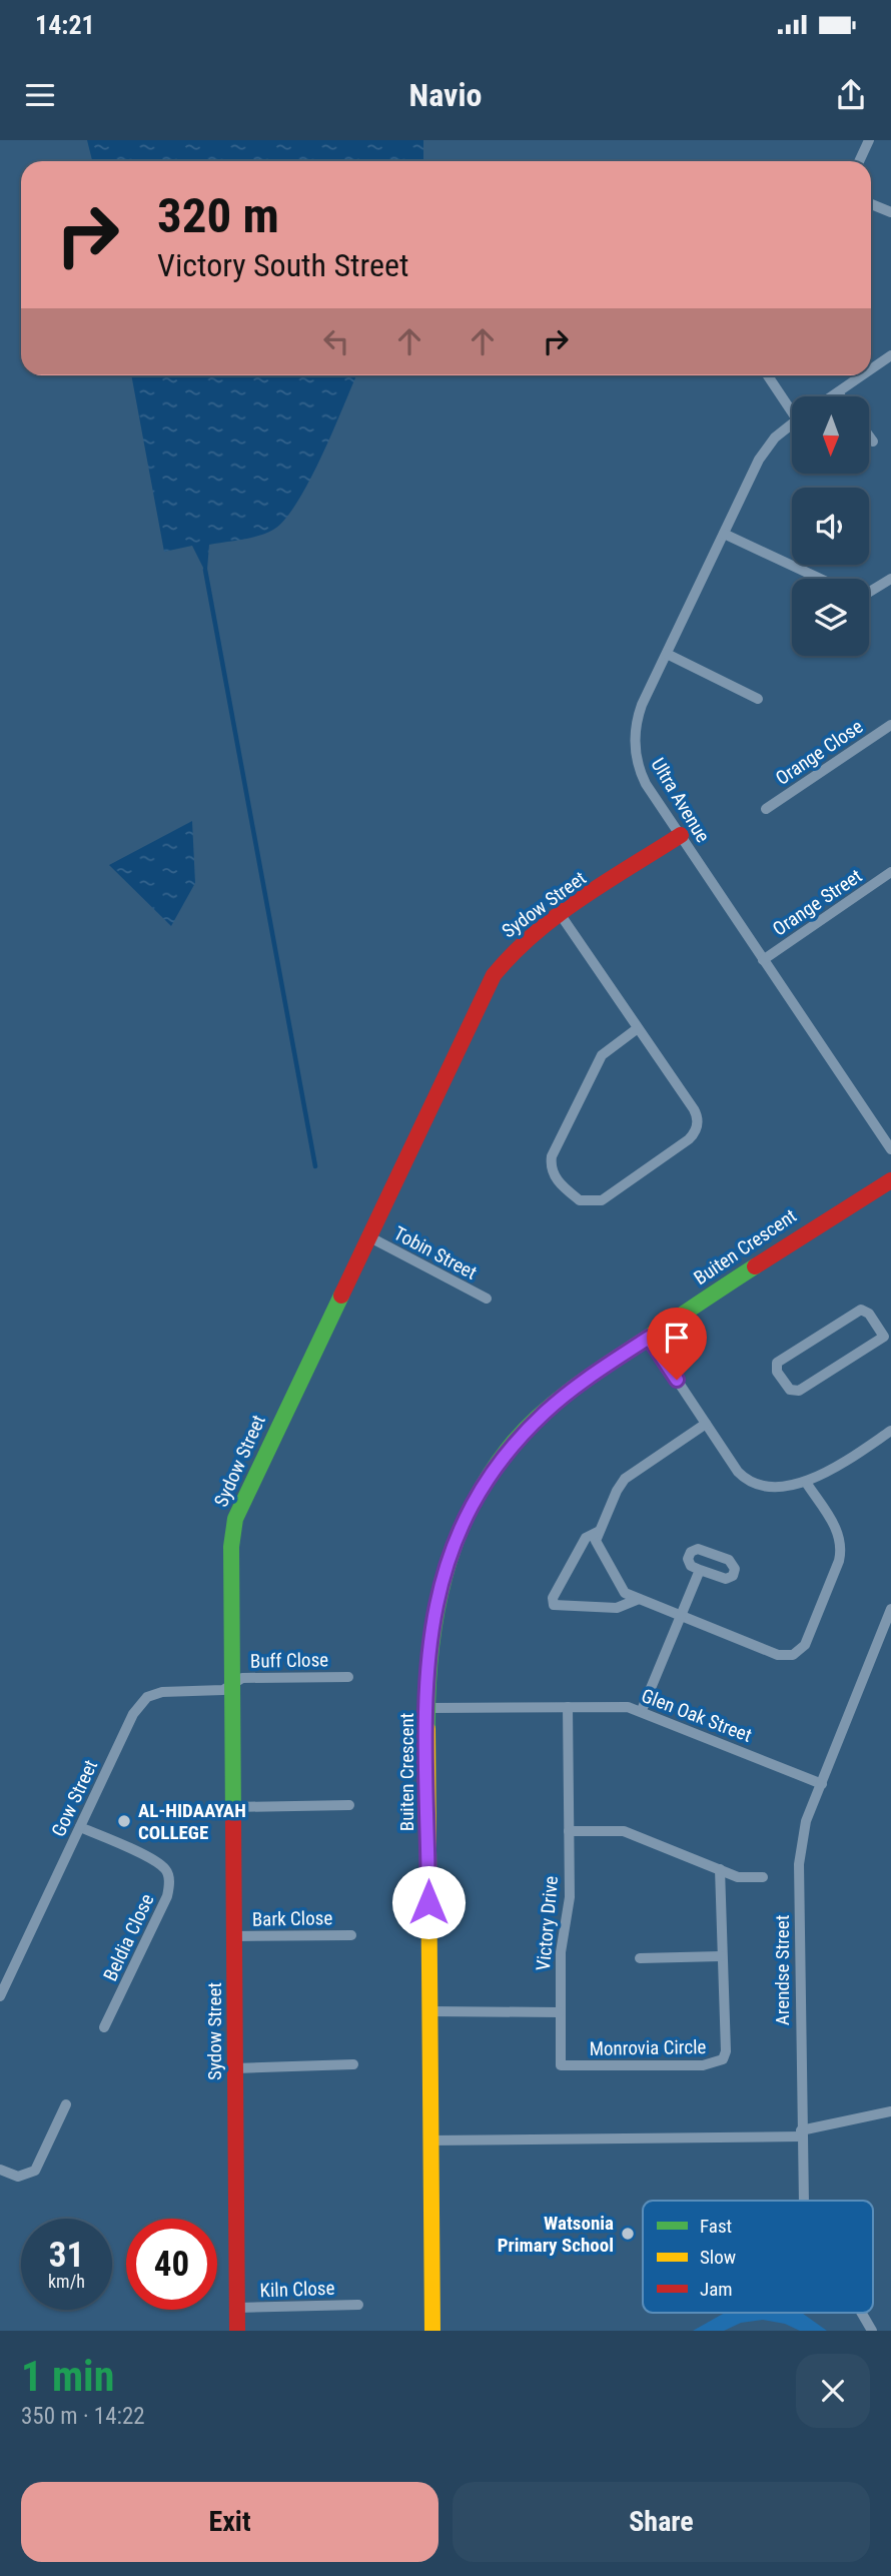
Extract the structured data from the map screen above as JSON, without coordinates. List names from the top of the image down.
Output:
{
  "streets": {
    "street": [
      "Orange Close",
      "Ultra Avenue",
      "Orange Street",
      "Sydow Street",
      "Buiten Crescent",
      "Tobin Street",
      "Buff Close",
      "Glen Oak Street",
      "Gow Street",
      "Bark Close",
      "Victory Drive",
      "Beldia Close",
      "Arendse Street",
      "Monrovia Circle",
      "Kiln Close"
    ]
  },
  "crossings": [
    ["Ultra Avenue", "Orange Street"],
    ["Ultra Avenue", "Sydow Street"],
    ["Sydow Street", "Tobin Street"],
    ["Sydow Street", "Buff Close"],
    ["Sydow Street", "Gow Street"],
    ["Sydow Street", "Bark Close"],
    ["Sydow Street", "Kiln Close"],
    ["Buiten Crescent", "Glen Oak Street"],
    ["Buff Close", "Gow Street"],
    ["Glen Oak Street", "Victory Drive"],
    ["Glen Oak Street", "Arendse Street"],
    ["Gow Street", "Beldia Close"],
    ["Victory Drive", "Monrovia Circle"]
  ],
  "places": ["AL-HIDAAYAH COLLEGE", "Watsonia Primary School"],
  "legend": ["Fast", "Slow", "Jam"],
  "north": "bottom",
  "page": {
    "status": "14:21",
    "header": "Navio",
    "turn": ["320 m", "Victory South Street"],
    "speed": "31 km/h",
    "limit": "40",
    "heading": ["1 min", "350 m · 14:22"],
    "buttons": ["Exit", "Share"]
  }
}
